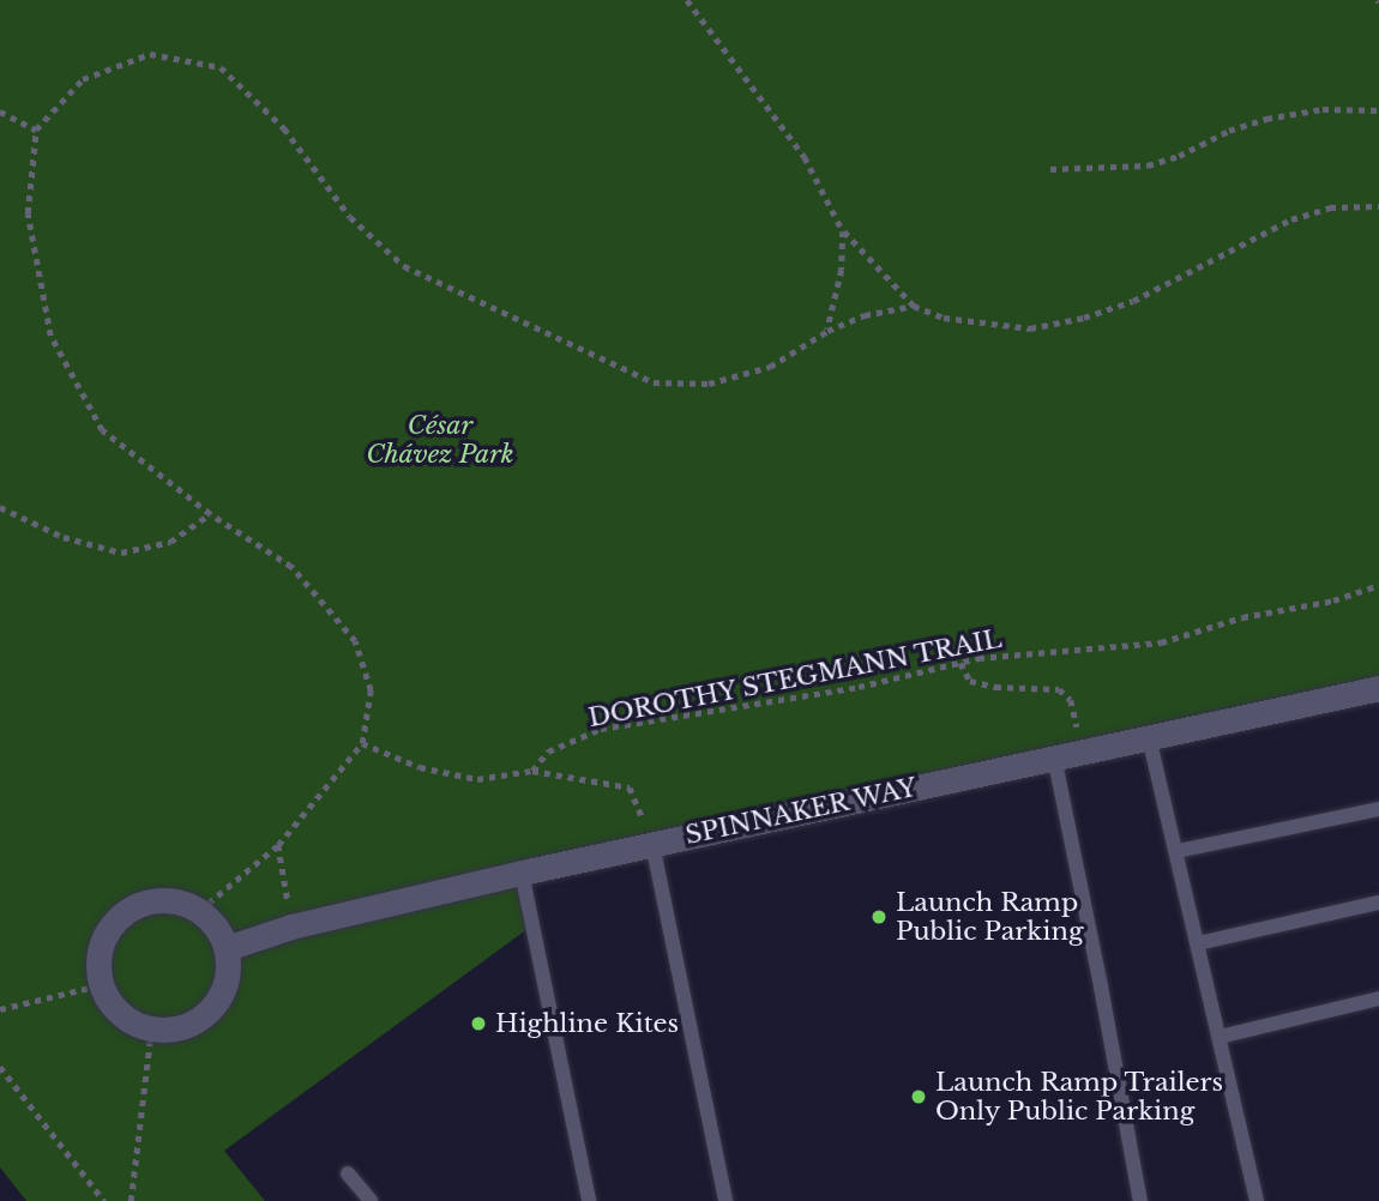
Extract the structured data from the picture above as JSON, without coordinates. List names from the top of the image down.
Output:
{
  "streets": {
    "street": ["SPINNAKER WAY"],
    "path": ["DOROTHY STEGMANN TRAIL"]
  },
  "parks": ["César Chávez Park"],
  "places": ["Launch Ramp Public Parking", "Highline Kites", "Launch Ramp Trailers Only Public Parking"]
}
